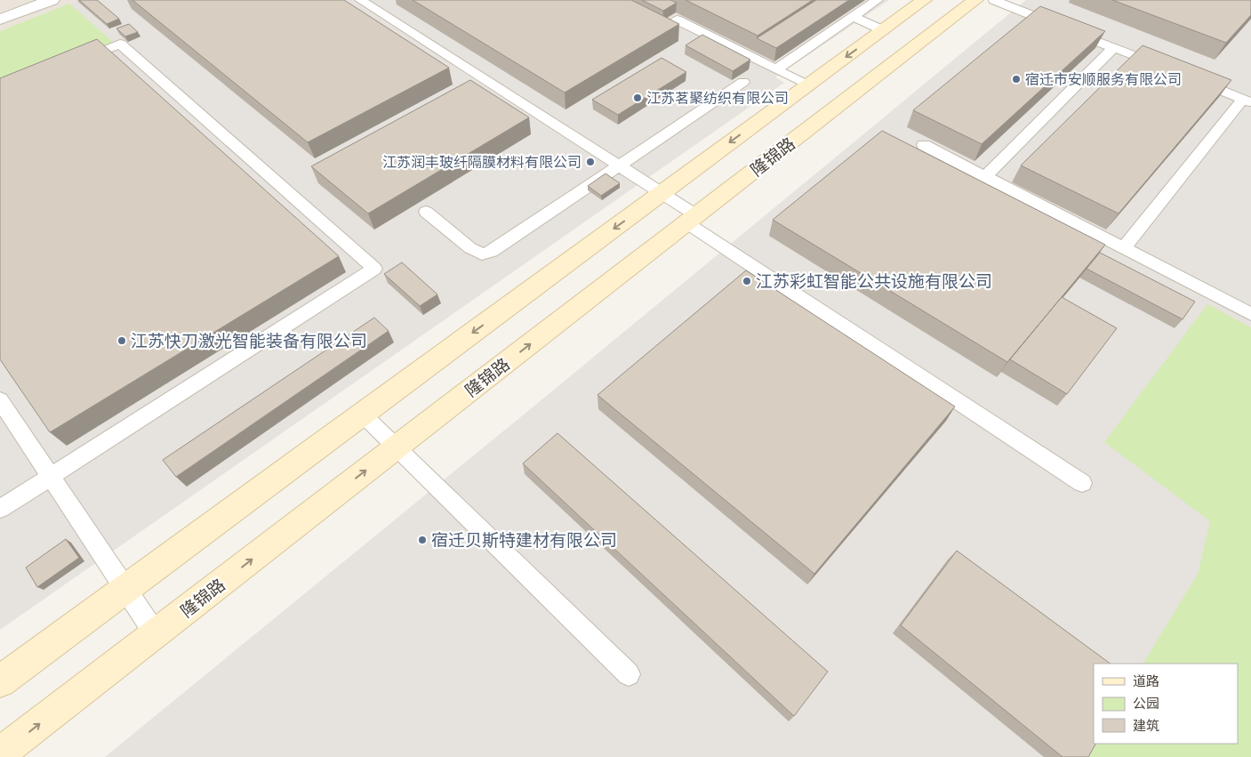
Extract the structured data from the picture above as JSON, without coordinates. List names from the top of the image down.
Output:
{
  "streets": {
    "main road": ["隆锦路"]
  },
  "places": [
    "宿迁市安顺服务有限公司",
    "江苏茗聚纺织有限公司",
    "江苏润丰玻纤隔膜材料有限公司",
    "江苏彩虹智能公共设施有限公司",
    "江苏快刀激光智能装备有限公司",
    "宿迁贝斯特建材有限公司"
  ],
  "legend": ["道路", "公园", "建筑"]
}
